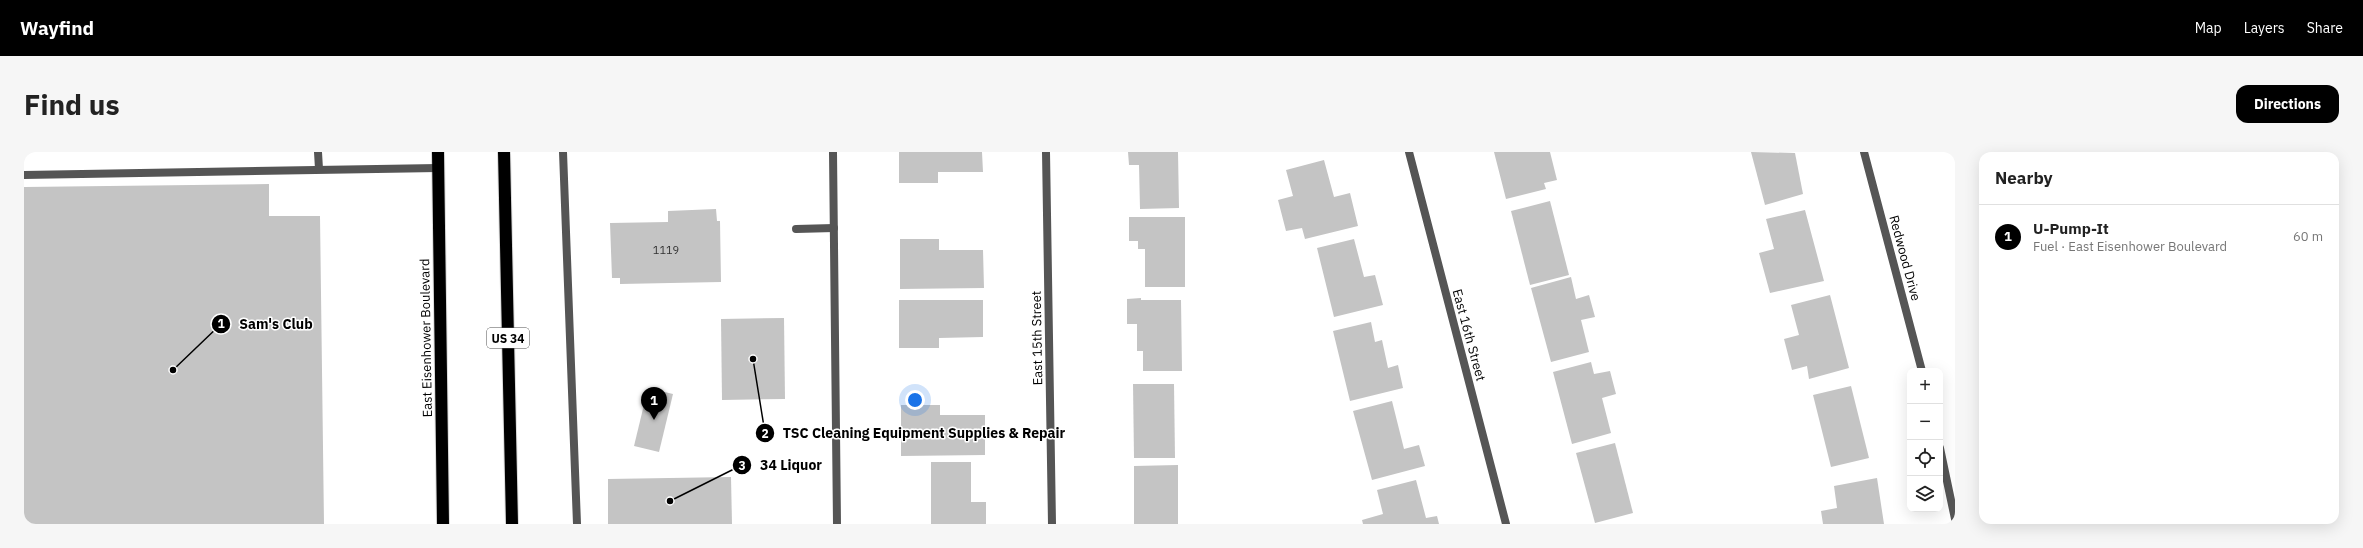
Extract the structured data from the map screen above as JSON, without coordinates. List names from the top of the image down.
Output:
{
  "streets": {
    "highway": ["East Eisenhower Boulevard", "US 34"],
    "street": ["Redwood Drive", "East 16th Street", "East 15th Street"]
  },
  "places": ["TSC Cleaning Equipment Supplies & Repair", "Sam's Club", "34 Liquor"],
  "house_numbers": ["1119"],
  "page": {
    "header": "Wayfind",
    "nav": ["Map", "Layers", "Share"],
    "buttons": "Directions",
    "title": "Find us",
    "heading": "Nearby",
    "list": [
      {
        "mark": "1",
        "name": "U-Pump-It",
        "note": "Fuel · East Eisenhower Boulevard",
        "value": "60 m"
      }
    ],
    "map_buttons": ["+", "−"],
    "pins": "1"
  }
}
